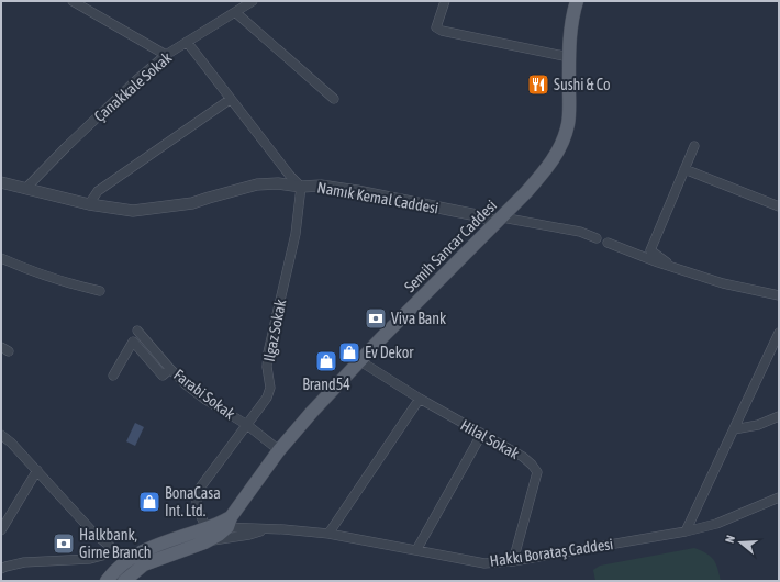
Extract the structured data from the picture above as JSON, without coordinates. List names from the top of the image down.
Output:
{
  "streets": {
    "main road": ["Semih Sancar Caddesi"],
    "street": [
      "Çanakkale Sokak",
      "Namık Kemal Caddesi",
      "Ilgaz Sokak",
      "Farabi Sokak",
      "Hilal Sokak",
      "Hakkı Borataş Caddesi"
    ]
  },
  "crossings": [
    ["Çanakkale Sokak", "Namık Kemal Caddesi"],
    ["Namık Kemal Caddesi", "Semih Sancar Caddesi"],
    ["Namık Kemal Caddesi", "Ilgaz Sokak"],
    ["Semih Sancar Caddesi", "Ilgaz Sokak"],
    ["Semih Sancar Caddesi", "Farabi Sokak"],
    ["Semih Sancar Caddesi", "Hilal Sokak"],
    ["Semih Sancar Caddesi", "Hakkı Borataş Caddesi"],
    ["Ilgaz Sokak", "Farabi Sokak"],
    ["Hilal Sokak", "Hakkı Borataş Caddesi"]
  ],
  "places": {
    "restaurant": ["Sushi & Co"],
    "bank": ["Viva Bank", "Halkbank, Girne Branch"],
    "shop": ["Ev Dekor", "Brand54", "BonaCasa Int. Ltd."]
  },
  "north": "left"
}
